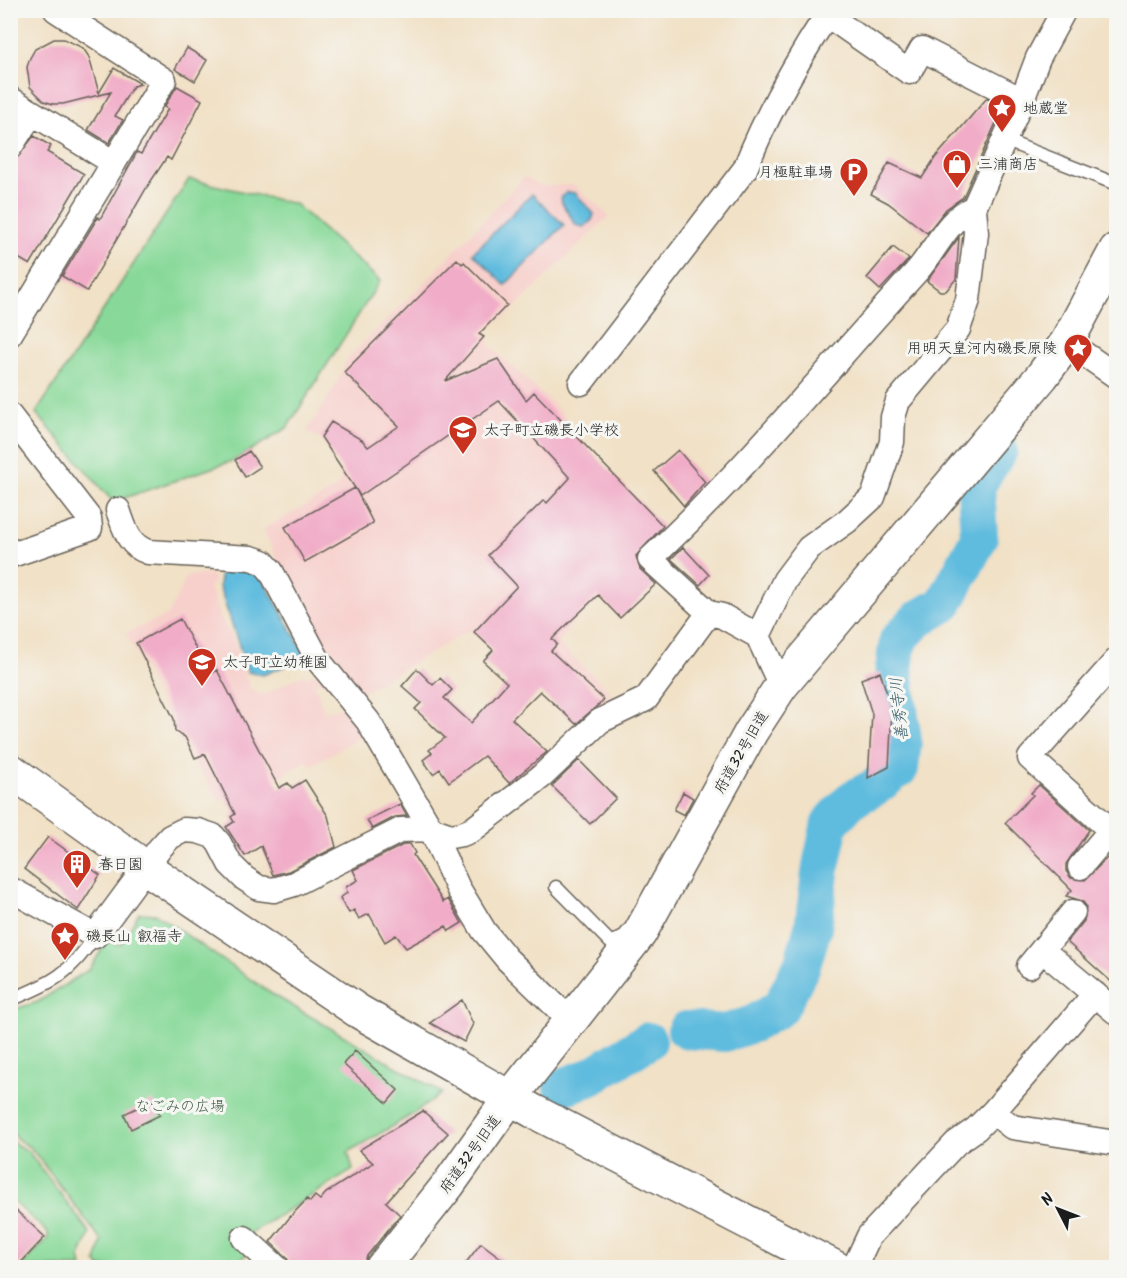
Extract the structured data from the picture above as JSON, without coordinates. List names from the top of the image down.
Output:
{
  "streets": {
    "street": ["府道32号旧道"]
  },
  "water": ["善秀寺川"],
  "parks": ["なごみの広場"],
  "places": {
    "place": ["地蔵堂", "用明天皇河内磯長原陵", "磯長山 叡福寺"],
    "shop": ["三浦商店"],
    "parking": ["月極駐車場"],
    "school or university": ["太子町立磯長小学校", "太子町立幼稚園"],
    "building": ["春日園"]
  },
  "north": "top left"
}
